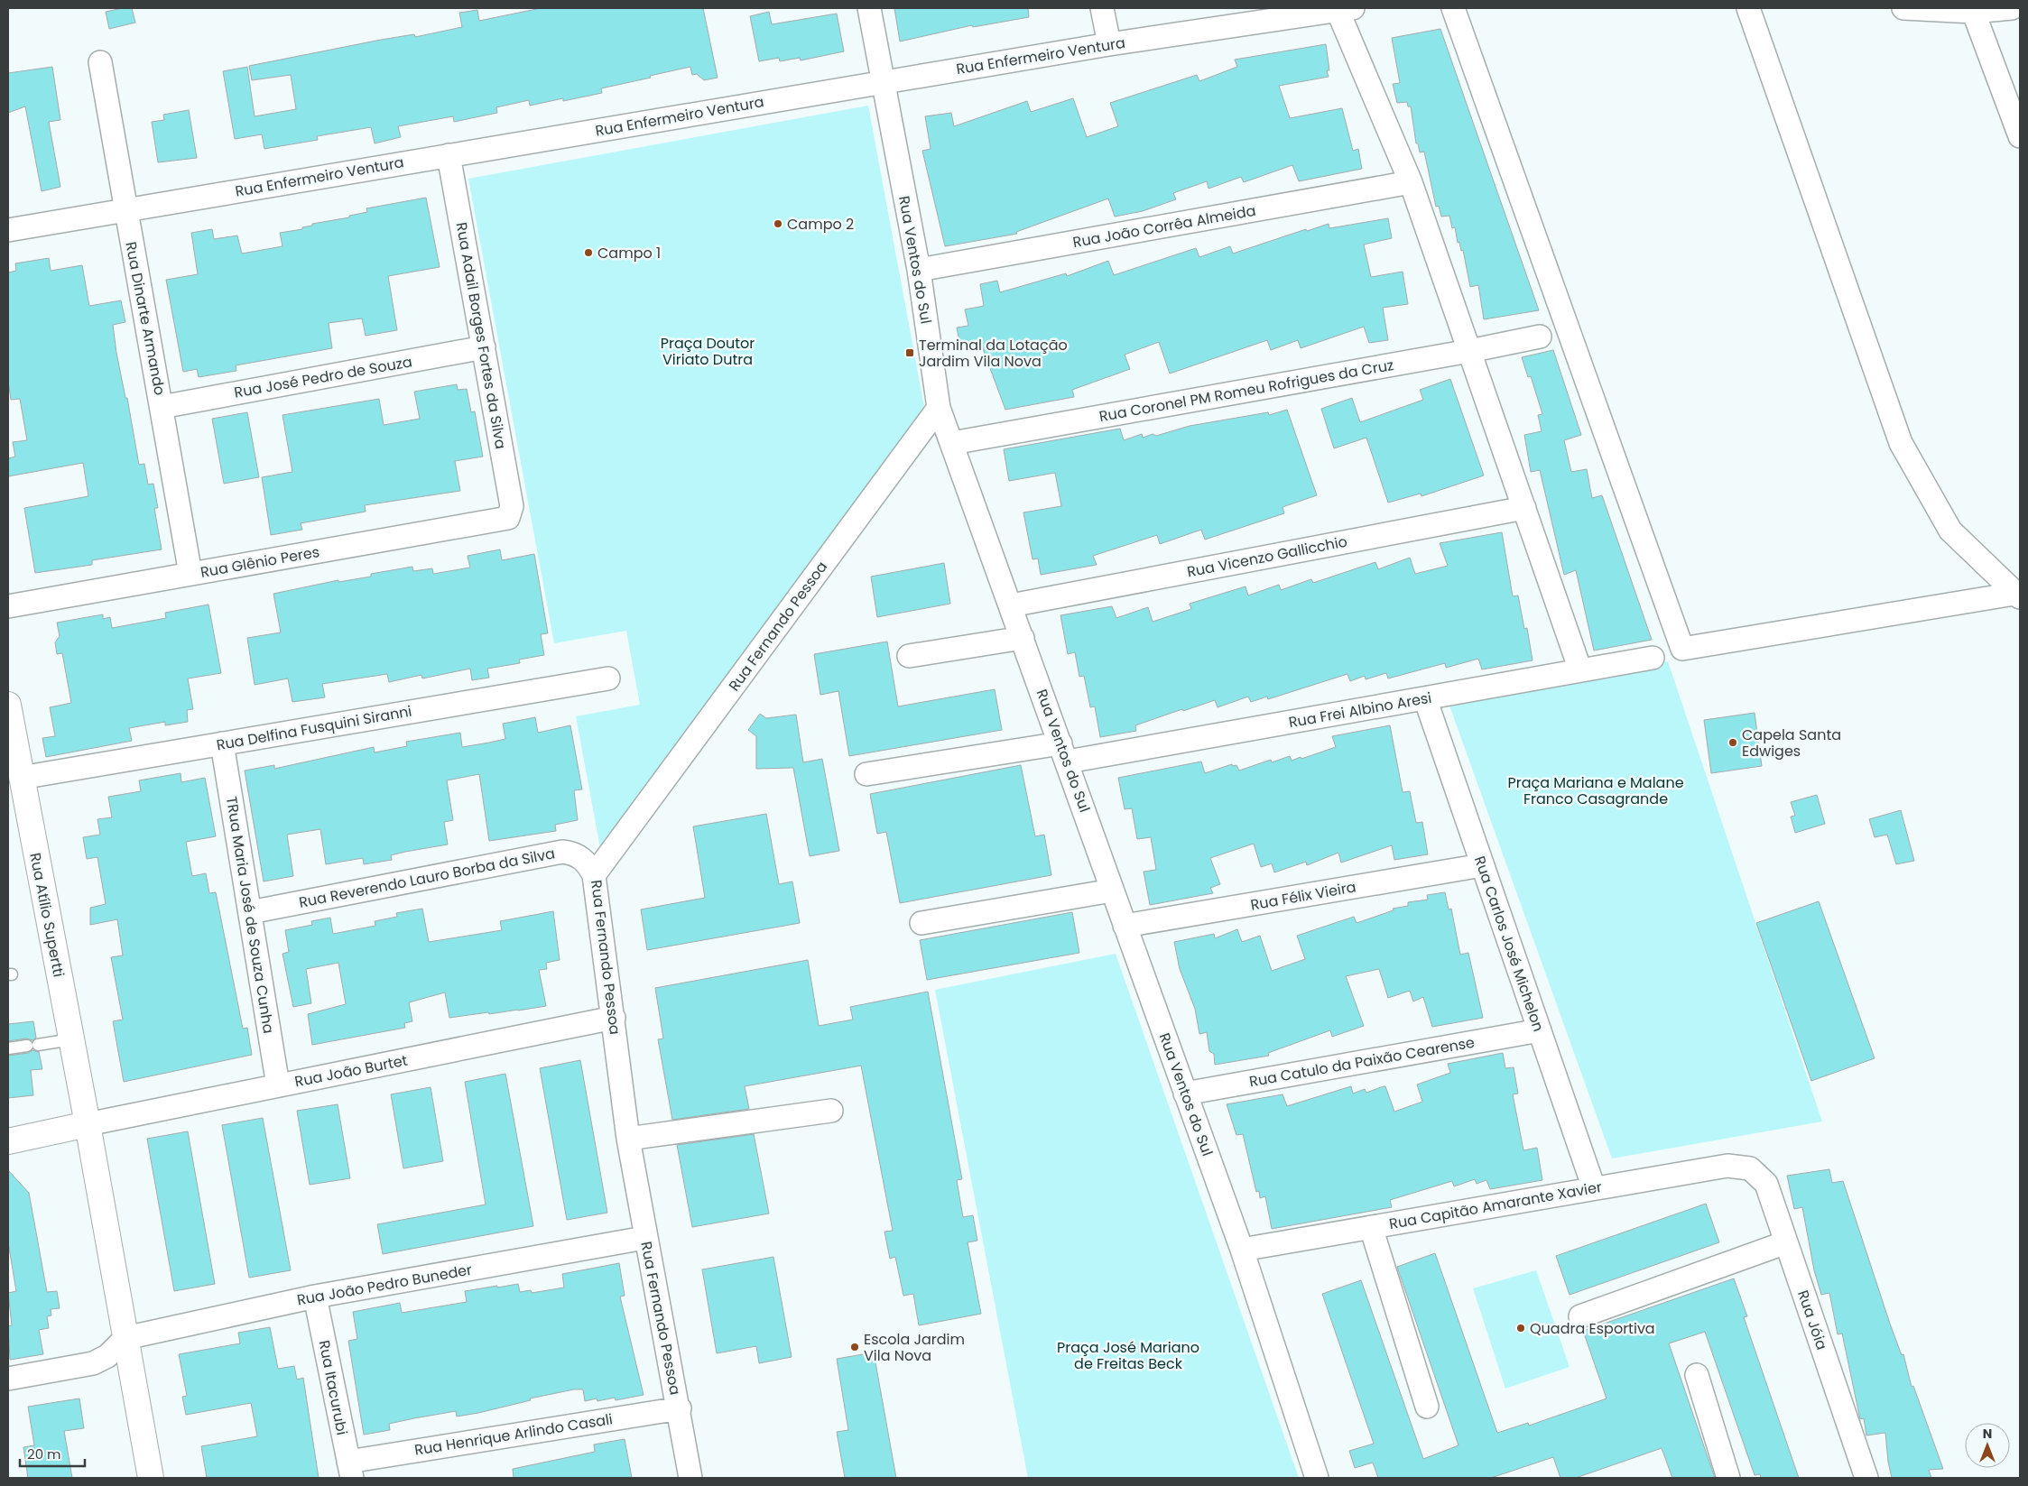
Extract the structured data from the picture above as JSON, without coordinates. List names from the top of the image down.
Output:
{
  "streets": {
    "street": [
      "Rua Enfermeiro Ventura",
      "Rua João Corrêa Almeida",
      "Rua Ventos do Sul",
      "Rua Dinarte Armando",
      "Rua Adail Borges Fortes da Silva",
      "Rua José Pedro de Souza",
      "Rua Coronel PM Romeu Rofrigues da Cruz",
      "Rua Vicenzo Gallicchio",
      "Rua Glênio Peres",
      "Rua Fernando Pessoa",
      "Rua Frei Albino Aresi",
      "Rua Delfina Fusquini Siranni",
      "Rua Reverendo Lauro Borba da Silva",
      "Rua Félix Vieira",
      "Rua Atílio Supertti",
      "TRua Maria José de Souza Cunha",
      "Rua Carlos José Michelon",
      "Rua Catulo da Paixão Cearense",
      "Rua João Burtet",
      "Rua Capitão Amarante Xavier",
      "Rua João Pedro Buneder",
      "Rua Jóia",
      "Rua Itacurubi",
      "Rua Henrique Arlindo Casali"
    ]
  },
  "crossings": [
    ["Rua Enfermeiro Ventura", "Rua Ventos do Sul"],
    ["Rua Enfermeiro Ventura", "Rua Dinarte Armando"],
    ["Rua Enfermeiro Ventura", "Rua Adail Borges Fortes da Silva"],
    ["Rua João Corrêa Almeida", "Rua Ventos do Sul"],
    ["Rua Ventos do Sul", "Rua Coronel PM Romeu Rofrigues da Cruz"],
    ["Rua Ventos do Sul", "Rua Vicenzo Gallicchio"],
    ["Rua Ventos do Sul", "Rua Fernando Pessoa"],
    ["Rua Ventos do Sul", "Rua Frei Albino Aresi"],
    ["Rua Ventos do Sul", "Rua Félix Vieira"],
    ["Rua Ventos do Sul", "Rua Catulo da Paixão Cearense"],
    ["Rua Ventos do Sul", "Rua Capitão Amarante Xavier"],
    ["Rua Dinarte Armando", "Rua José Pedro de Souza"],
    ["Rua Dinarte Armando", "Rua Glênio Peres"],
    ["Rua Adail Borges Fortes da Silva", "Rua José Pedro de Souza"],
    ["Rua Adail Borges Fortes da Silva", "Rua Glênio Peres"],
    ["Rua Fernando Pessoa", "Rua Reverendo Lauro Borba da Silva"],
    ["Rua Fernando Pessoa", "Rua João Burtet"],
    ["Rua Fernando Pessoa", "Rua João Pedro Buneder"],
    ["Rua Fernando Pessoa", "Rua Henrique Arlindo Casali"],
    ["Rua Frei Albino Aresi", "Rua Carlos José Michelon"],
    ["Rua Delfina Fusquini Siranni", "Rua Atílio Supertti"],
    ["Rua Delfina Fusquini Siranni", "TRua Maria José de Souza Cunha"],
    ["Rua Reverendo Lauro Borba da Silva", "TRua Maria José de Souza Cunha"],
    ["Rua Félix Vieira", "Rua Carlos José Michelon"],
    ["Rua Atílio Supertti", "Rua João Burtet"],
    ["Rua Atílio Supertti", "Rua João Pedro Buneder"],
    ["TRua Maria José de Souza Cunha", "Rua João Burtet"],
    ["Rua Carlos José Michelon", "Rua Catulo da Paixão Cearense"],
    ["Rua Carlos José Michelon", "Rua Capitão Amarante Xavier"],
    ["Rua Capitão Amarante Xavier", "Rua Jóia"],
    ["Rua João Pedro Buneder", "Rua Itacurubi"],
    ["Rua Itacurubi", "Rua Henrique Arlindo Casali"]
  ],
  "parks": ["Praça Doutor Viriato Dutra", "Praça Mariana e Malane Franco Casagrande", "Praça José Mariano de Freitas Beck"],
  "places": {
    "other": [
      "Campo 2",
      "Campo 1",
      "Capela Santa Edwiges",
      "Quadra Esportiva",
      "Escola Jardim Vila Nova"
    ],
    "transit": ["Terminal da Lotação Jardim Vila Nova"]
  },
  "scale_bar": "20 m",
  "north": "top"
}
